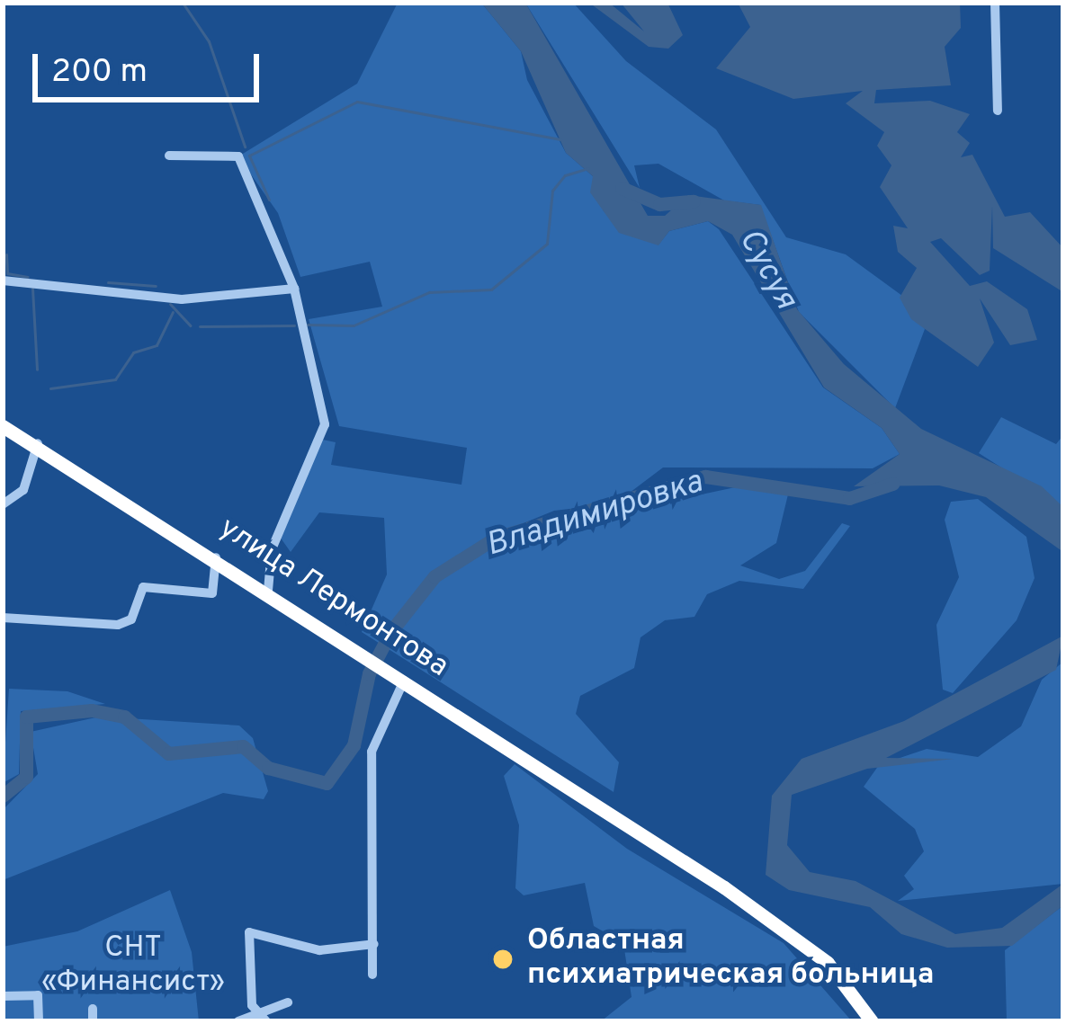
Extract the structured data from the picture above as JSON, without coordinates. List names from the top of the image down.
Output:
{
  "streets": {
    "highway": ["улица Лермонтова"]
  },
  "water": ["Сусуя", "Владимировка"],
  "parks": ["СНТ «Финансист»"],
  "places": ["Областная психиатрическая больница"],
  "scale_bar": "200 m"
}
